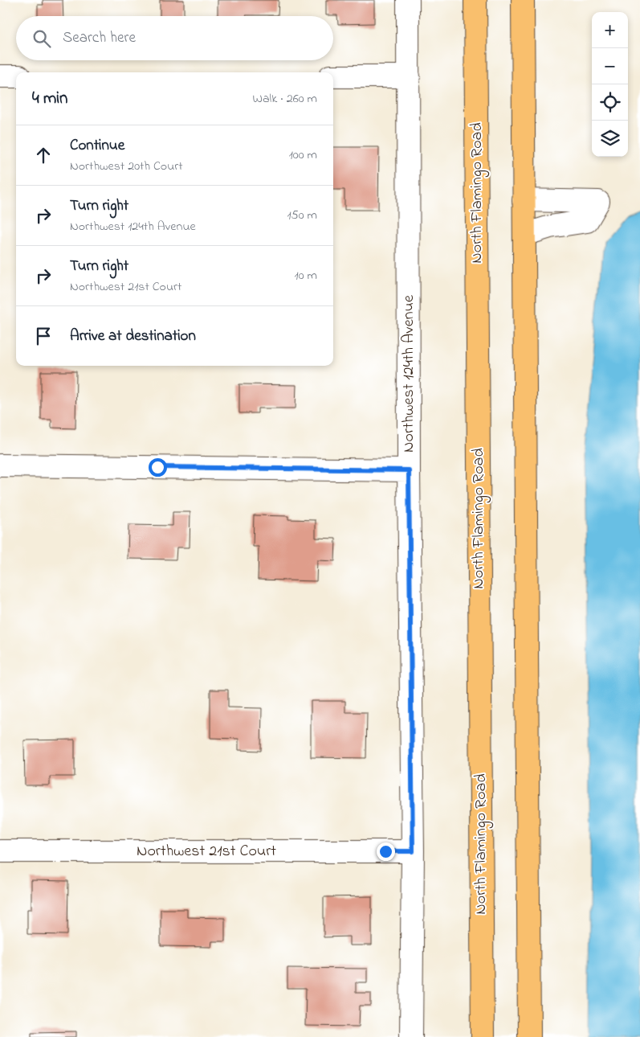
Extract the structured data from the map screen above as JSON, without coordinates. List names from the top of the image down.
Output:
{
  "streets": {
    "highway": ["North Flamingo Road"],
    "street": ["Northwest 124th Avenue", "Northwest 21st Court"]
  },
  "crossings": [
    ["Northwest 124th Avenue", "Northwest 21st Court"]
  ],
  "page": {
    "map_buttons": ["+", "−"],
    "search": "Search here",
    "heading": ["4 min", "Walk · 260 m"],
    "list": [
      ["Continue", "Northwest 20th Court", "100 m"],
      ["Turn right", "Northwest 124th Avenue", "150 m"],
      ["Turn right", "Northwest 21st Court", "10 m"],
      "Arrive at destination"
    ]
  }
}
